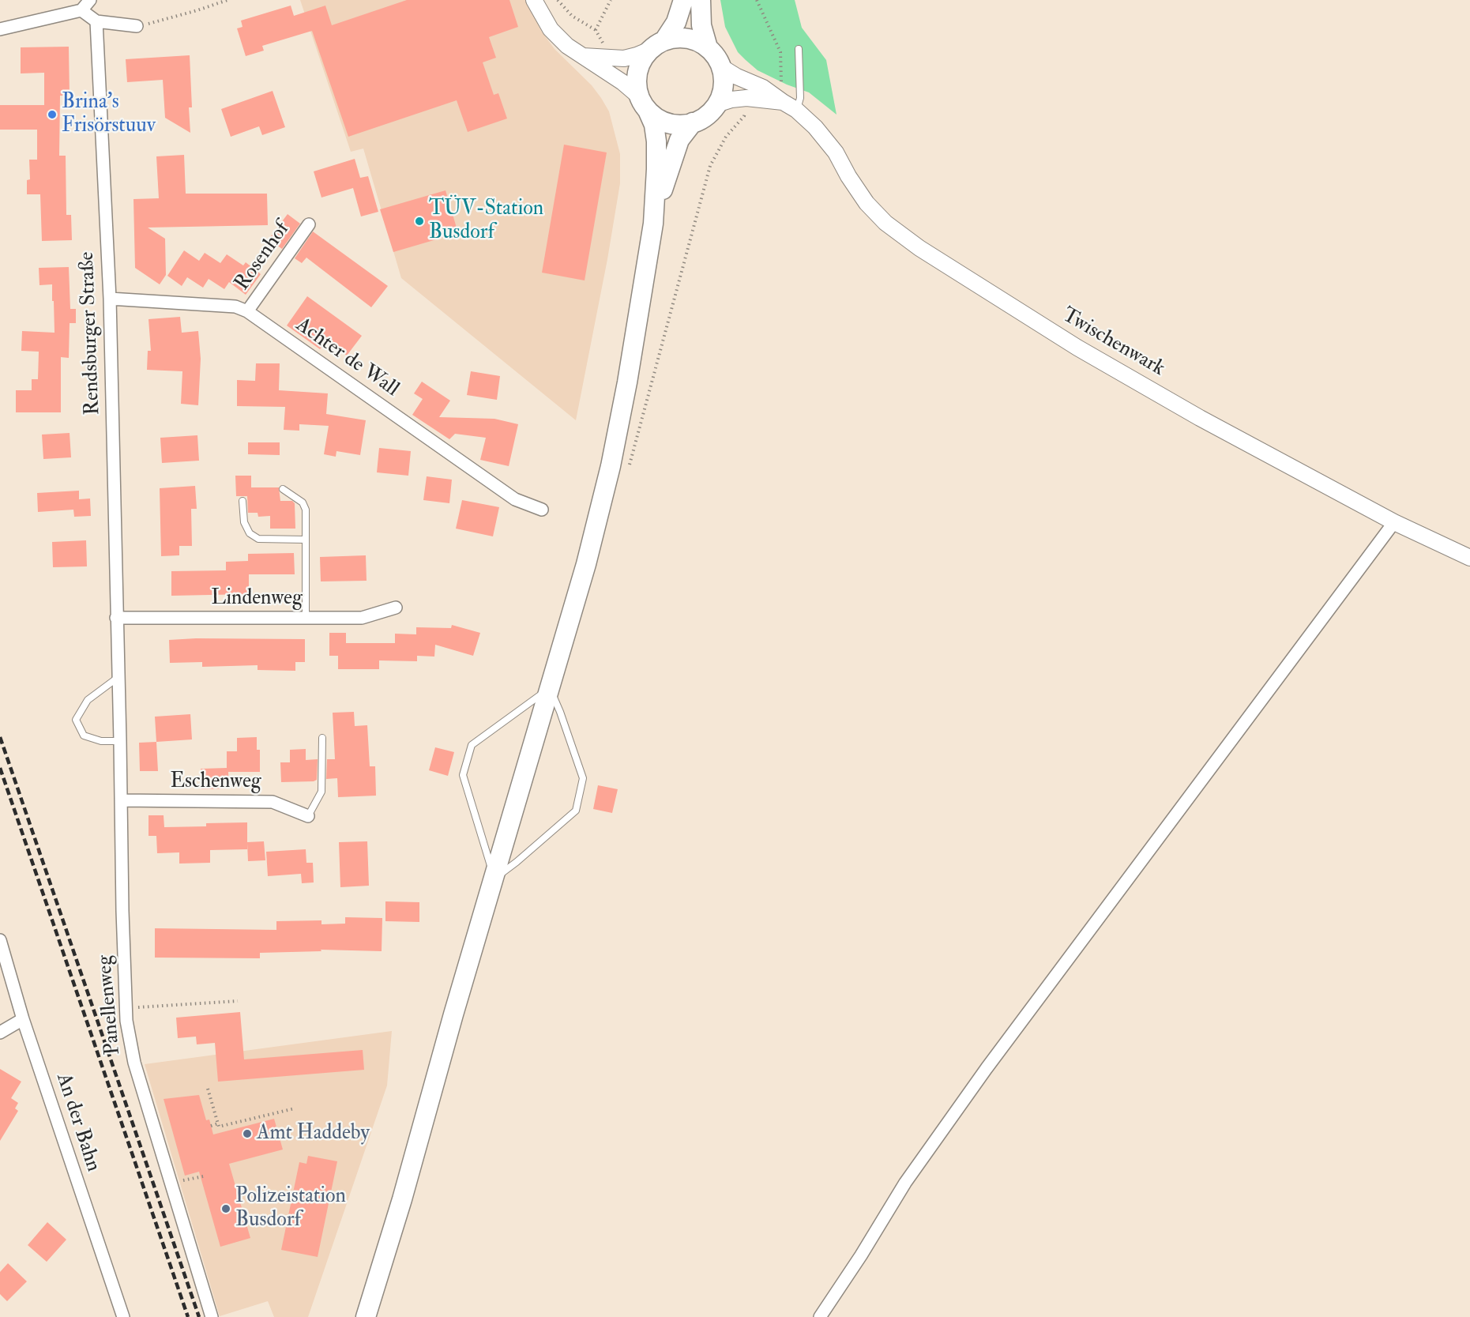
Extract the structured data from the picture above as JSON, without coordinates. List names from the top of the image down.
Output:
{
  "streets": {
    "street": [
      "Rosenhof",
      "Rendsburger Straße",
      "Twischenwark",
      "Achter de Wall",
      "Lindenweg",
      "Eschenweg",
      "Panellenweg",
      "An der Bahn"
    ]
  },
  "crossings": [
    ["Rosenhof", "Achter de Wall"],
    ["Rendsburger Straße", "Achter de Wall"],
    ["Rendsburger Straße", "Lindenweg"],
    ["Rendsburger Straße", "Panellenweg"],
    ["Eschenweg", "Panellenweg"]
  ],
  "places": [
    "Brina's Frisörstuuv",
    "TÜV-Station Busdorf",
    "Amt Haddeby",
    "Polizeistation Busdorf"
  ]
}
